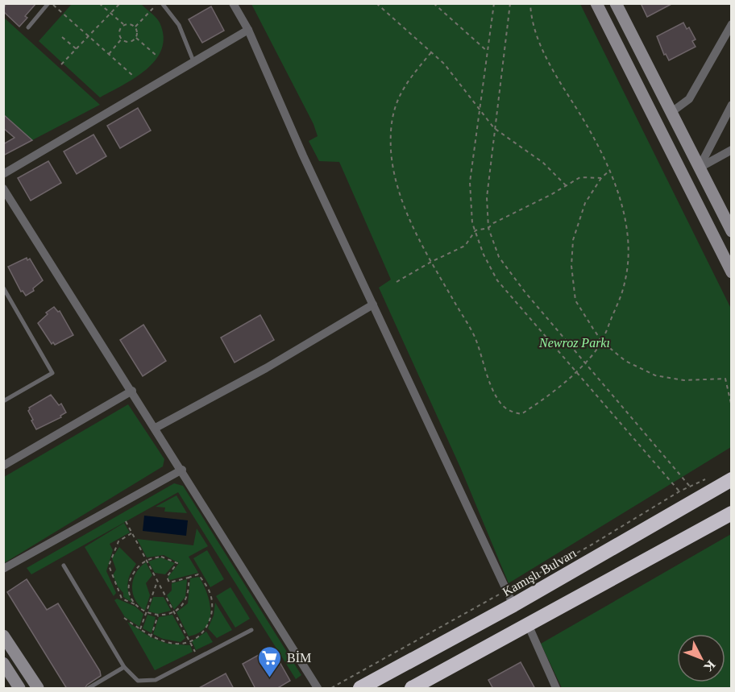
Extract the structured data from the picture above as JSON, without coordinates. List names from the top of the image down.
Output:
{
  "streets": {
    "highway": ["Kamışlı Bulvarı"]
  },
  "parks": ["Newroz Parkı"],
  "places": {
    "supermarket": ["BİM"]
  },
  "north": "bottom right"
}
